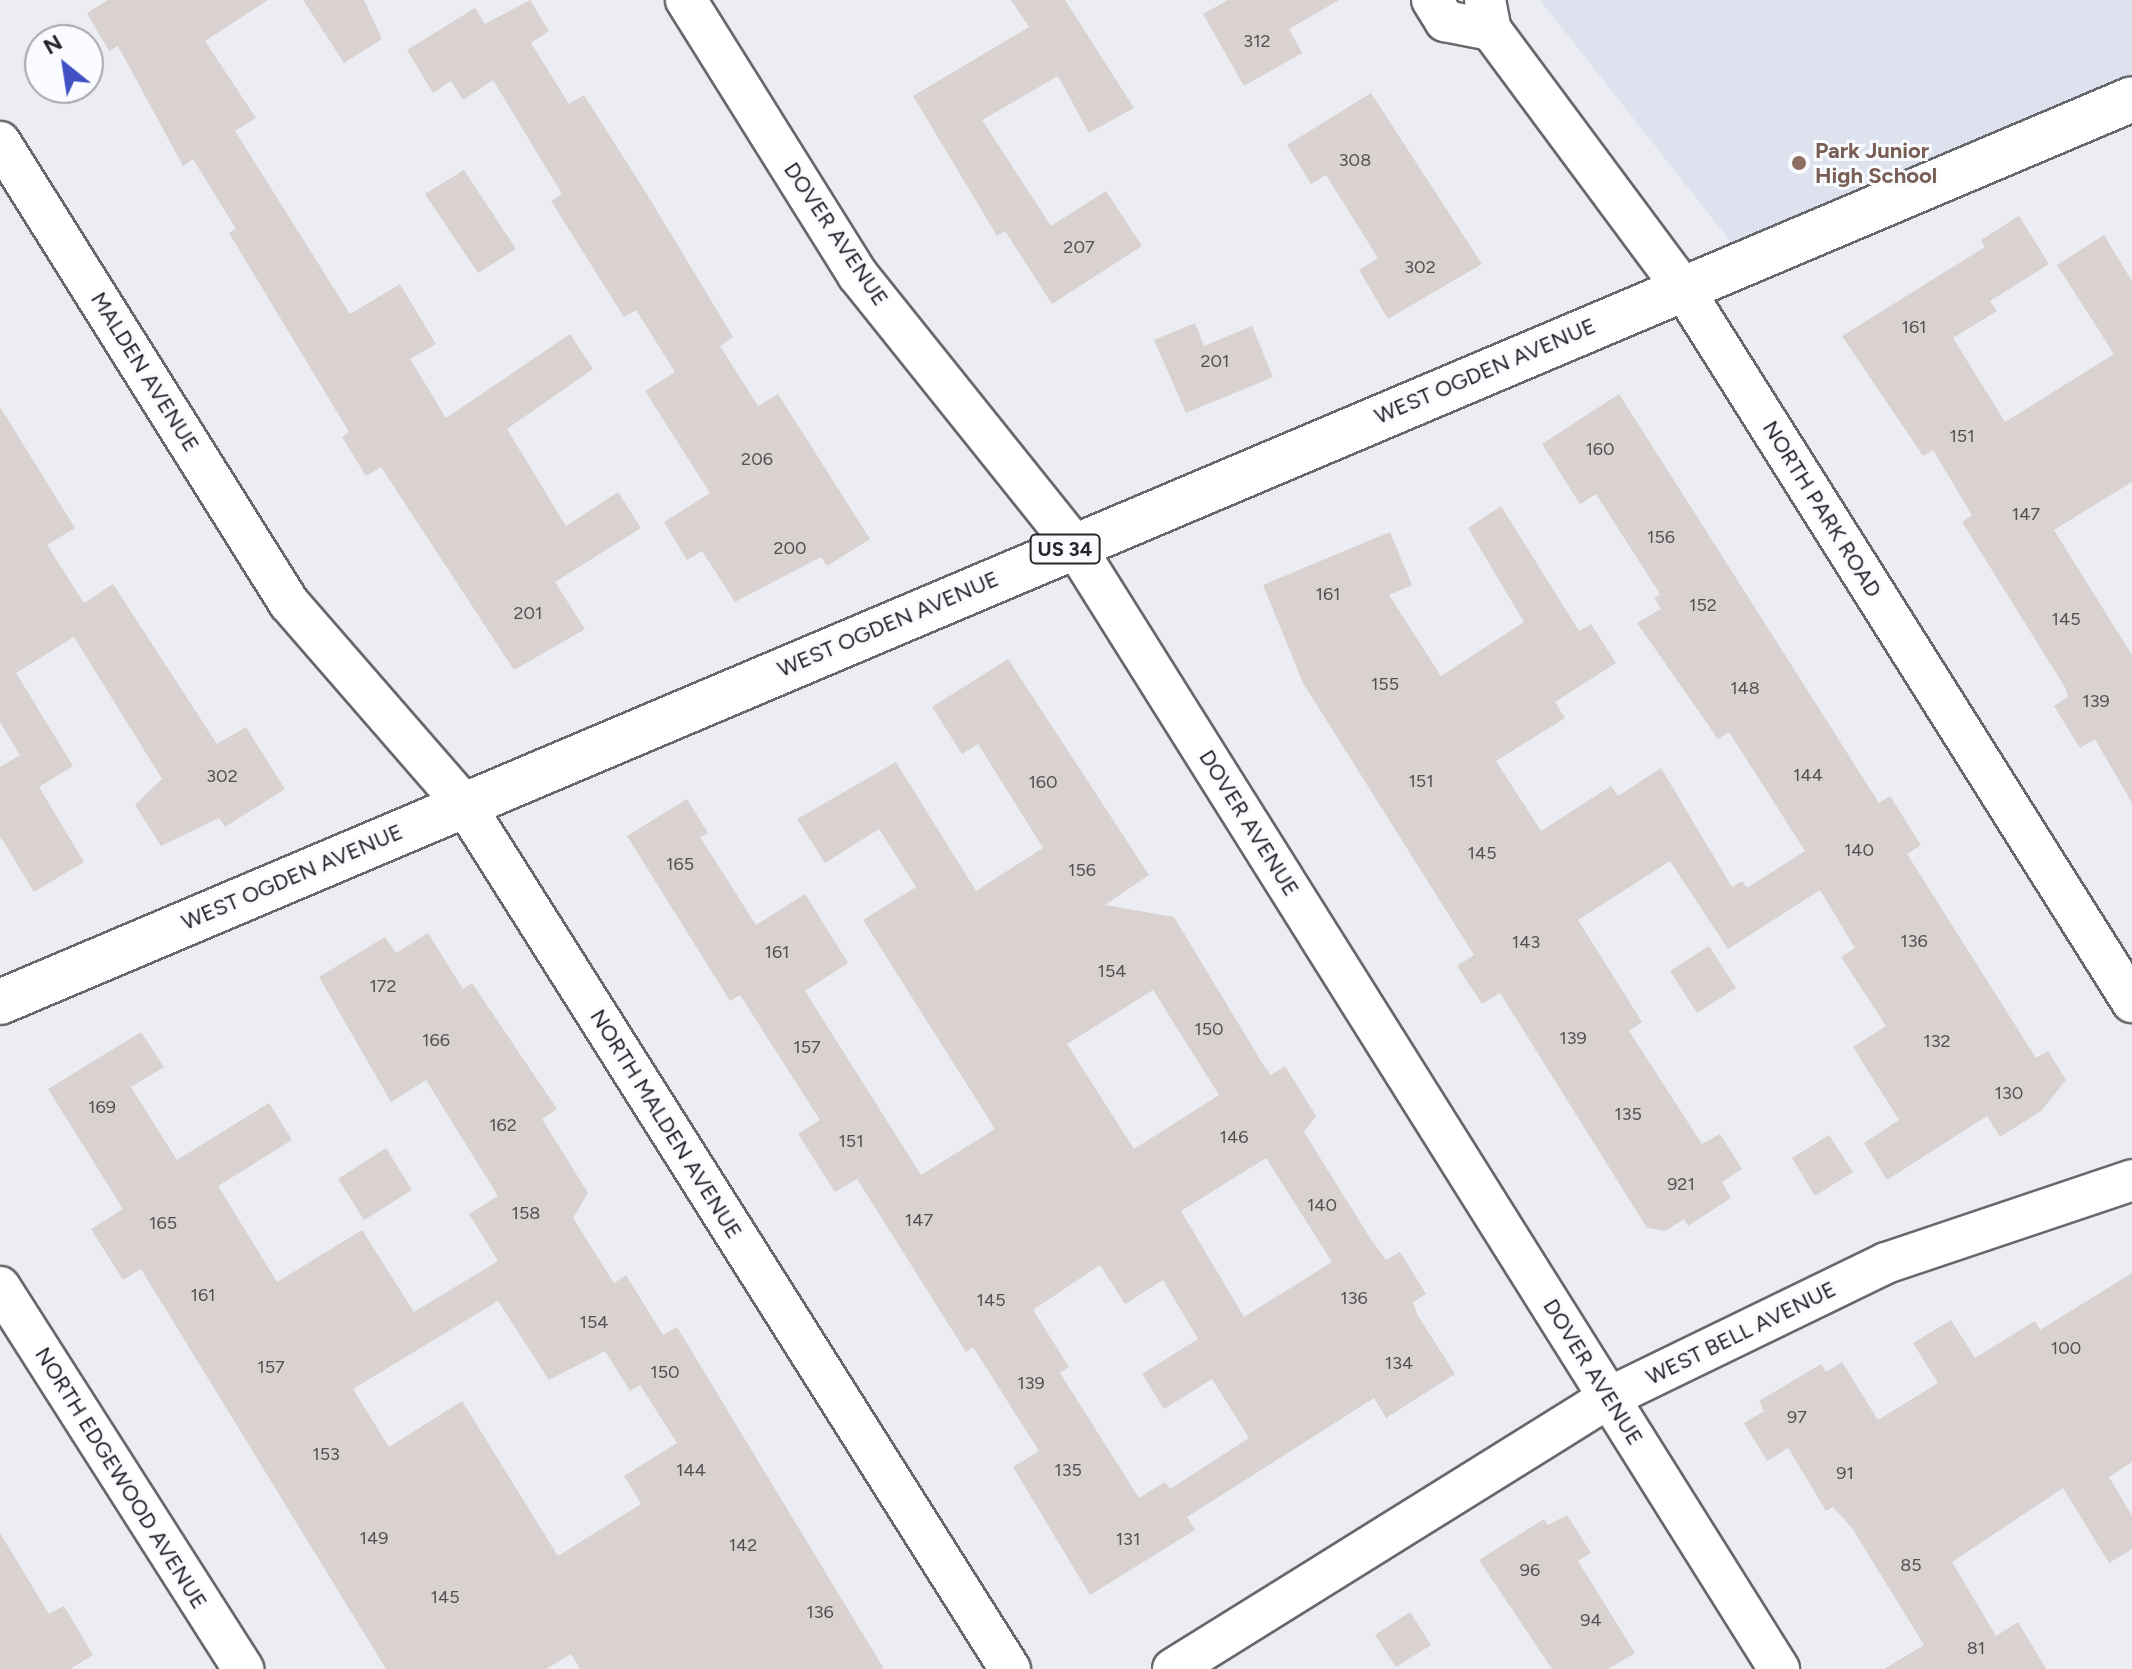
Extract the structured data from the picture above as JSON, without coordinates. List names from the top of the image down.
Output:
{
  "streets": {
    "main road": ["WEST OGDEN AVENUE", "US 34"],
    "street": [
      "DOVER AVENUE",
      "MALDEN AVENUE",
      "NORTH PARK ROAD",
      "NORTH MALDEN AVENUE",
      "WEST BELL AVENUE",
      "NORTH EDGEWOOD AVENUE"
    ]
  },
  "crossings": [
    ["DOVER AVENUE", "WEST OGDEN AVENUE"],
    ["DOVER AVENUE", "WEST BELL AVENUE"],
    ["WEST OGDEN AVENUE", "NORTH PARK ROAD"],
    ["WEST OGDEN AVENUE", "NORTH MALDEN AVENUE"],
    ["MALDEN AVENUE", "NORTH MALDEN AVENUE"]
  ],
  "places": ["Park Junior High School"],
  "house_numbers": [
    "312",
    "308",
    "207",
    "302",
    "161",
    "201",
    "151",
    "160",
    "206",
    "147",
    "156",
    "200",
    "161",
    "152",
    "201",
    "145",
    "155",
    "148",
    "139",
    "144",
    "302",
    "151",
    "160",
    "140",
    "145",
    "165",
    "156",
    "136",
    "143",
    "161",
    "154",
    "172",
    "150",
    "139",
    "166",
    "132",
    "157",
    "130",
    "169",
    "135",
    "162",
    "146",
    "151",
    "921",
    "140",
    "158",
    "147",
    "165",
    "161",
    "136",
    "145",
    "154",
    "100",
    "134",
    "157",
    "150",
    "139",
    "97",
    "153",
    "144",
    "135",
    "91",
    "149",
    "131",
    "142",
    "85",
    "96",
    "145",
    "136",
    "94",
    "81"
  ],
  "north": "top left"
}
